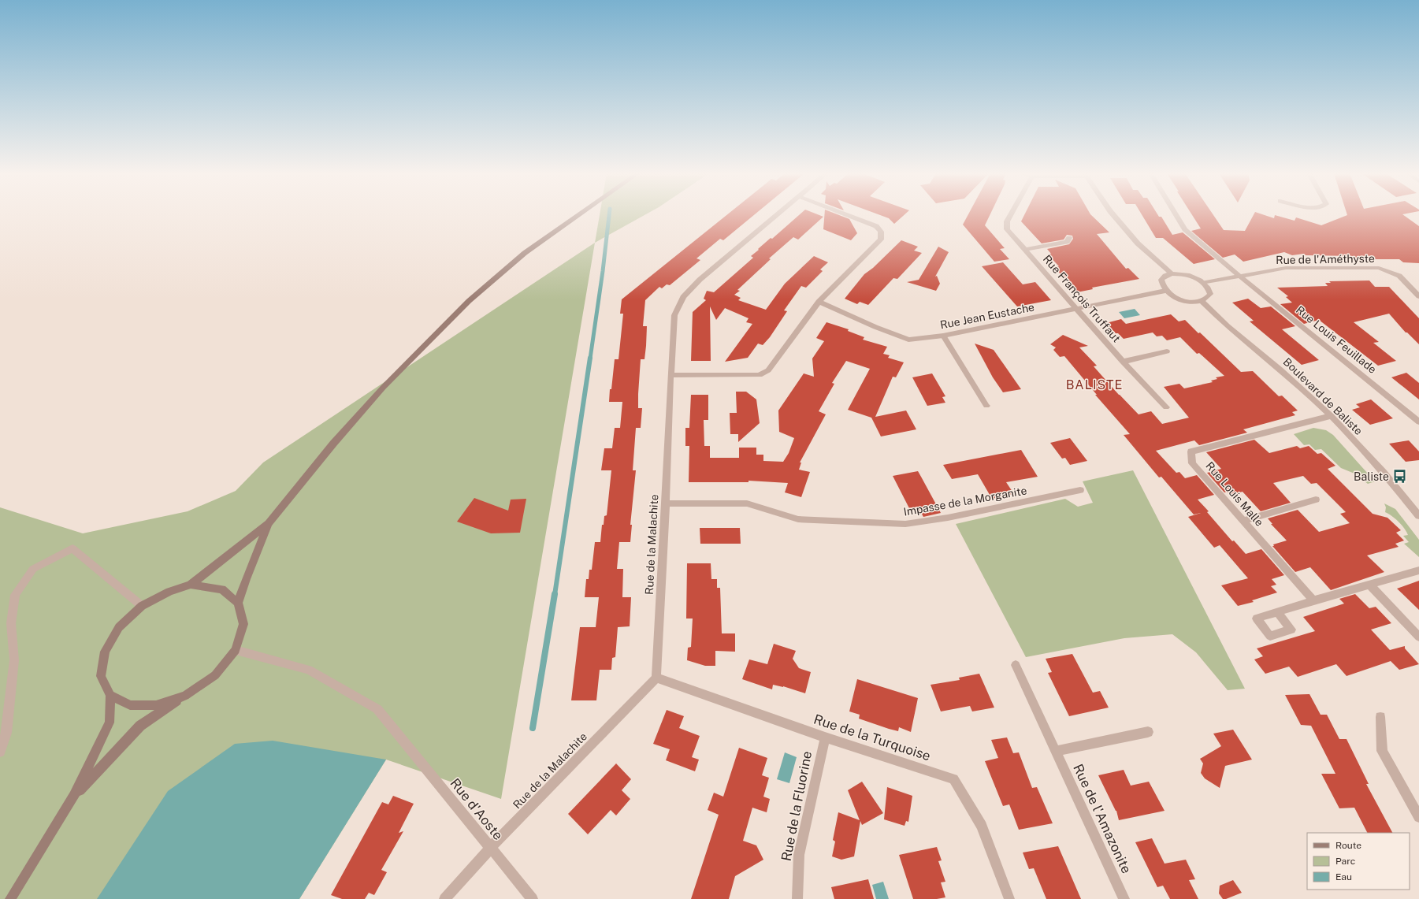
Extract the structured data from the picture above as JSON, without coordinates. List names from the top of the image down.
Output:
{
  "streets": {
    "street": [
      "Rue de l'Améthyste",
      "Rue François Truffaut",
      "Rue Jean Eustache",
      "Rue Louis Feuillade",
      "Boulevard de Baliste",
      "Rue Louis Malle",
      "Impasse de la Morganite",
      "Rue de la Malachite",
      "Rue de la Turquoise",
      "Rue de la Fluorine",
      "Rue d'Aoste",
      "Rue de l'Amazonite"
    ]
  },
  "crossings": [
    ["Rue de l'Améthyste", "Rue Louis Feuillade"],
    ["Rue François Truffaut", "Rue Jean Eustache"],
    ["Boulevard de Baliste", "Rue Louis Malle"],
    ["Impasse de la Morganite", "Rue de la Malachite"],
    ["Rue de la Malachite", "Rue de la Turquoise"],
    ["Rue de la Malachite", "Rue d'Aoste"],
    ["Rue de la Turquoise", "Rue de la Fluorine"]
  ],
  "districts": ["BALISTE"],
  "places": {
    "bus stop": ["Baliste"]
  },
  "legend": ["Route", "Parc", "Eau"]
}
